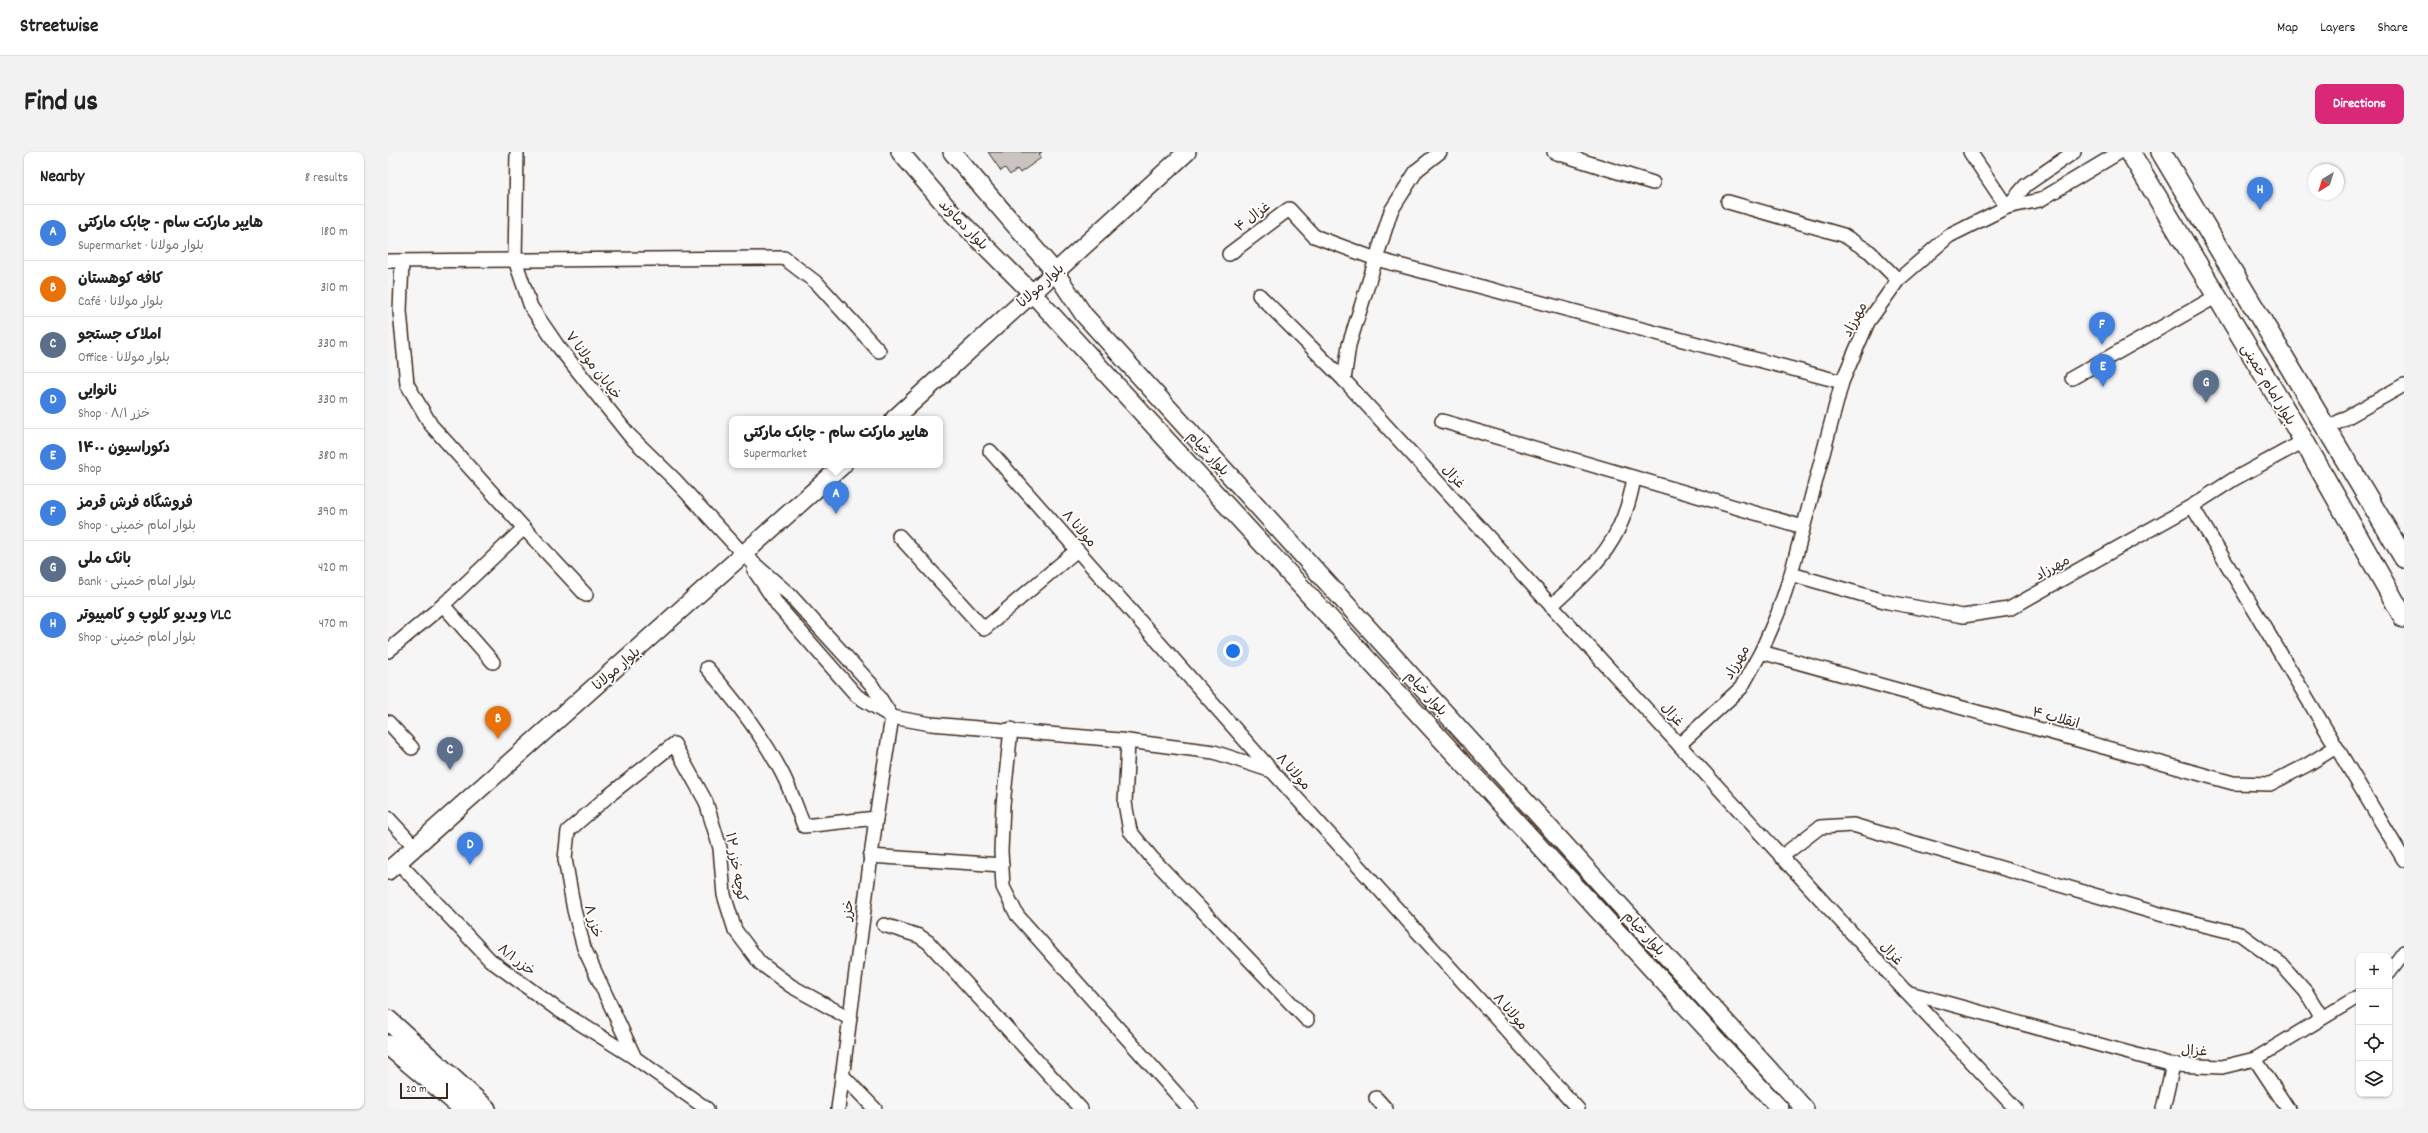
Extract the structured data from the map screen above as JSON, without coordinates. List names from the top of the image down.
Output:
{
  "streets": {
    "main road": ["بلوار امام خمینی"],
    "street": [
      "غزال ۴",
      "بلوار دماوند",
      "بلوار مولانا",
      "مهرزاد",
      "خیابان مولانا ۷",
      "بلوار خیام",
      "غزال",
      "مولانا ۸",
      "انقلاب ۴",
      "کوچه خزر ۱۲",
      "خزر",
      "خزر ۸",
      "خزر ۸/۱"
    ]
  },
  "crossings": [
    ["بلوار دماوند", "بلوار مولانا"],
    ["بلوار دماوند", "بلوار خیام"],
    ["بلوار مولانا", "خیابان مولانا ۷"],
    ["بلوار مولانا", "بلوار خیام"],
    ["بلوار مولانا", "خزر ۸/۱"],
    ["مهرزاد", "بلوار امام خمینی"],
    ["مهرزاد", "غزال"],
    ["مهرزاد", "انقلاب ۴"],
    ["کوچه خزر ۱۲", "خزر"],
    ["کوچه خزر ۱۲", "خزر ۸"],
    ["خزر ۸", "خزر ۸/۱"]
  ],
  "scale_bar": "20 m",
  "north": "bottom left",
  "page": {
    "header": "Streetwise",
    "nav": ["Map", "Layers", "Share"],
    "title": "Find us",
    "buttons": "Directions",
    "heading": ["Nearby", "8 results"],
    "pins": [
      "H",
      "F",
      "E",
      "G",
      "A",
      "B",
      "C",
      "D"
    ],
    "list": [
      {
        "mark": "A",
        "name": "هایپر مارکت سام - چابک مارکتی",
        "note": "Supermarket · بلوار مولانا",
        "value": "180 m"
      },
      {
        "mark": "B",
        "name": "کافه کوهستان",
        "note": "Café · بلوار مولانا",
        "value": "310 m"
      },
      {
        "mark": "C",
        "name": "املاک جستجو",
        "note": "Office · بلوار مولانا",
        "value": "330 m"
      },
      {
        "mark": "D",
        "name": "نانوایی",
        "note": "Shop · خزر ۸/۱",
        "value": "330 m"
      },
      {
        "mark": "E",
        "name": "دکوراسیون ۱۴۰۰",
        "note": "Shop",
        "value": "380 m"
      },
      {
        "mark": "F",
        "name": "فروشگاه فرش قرمز",
        "note": "Shop · بلوار امام خمینی",
        "value": "390 m"
      },
      {
        "mark": "G",
        "name": "بانک ملی",
        "note": "Bank · بلوار امام خمینی",
        "value": "420 m"
      },
      {
        "mark": "H",
        "name": "ویدیو کلوپ و کامپیوتر VLC",
        "note": "Shop · بلوار امام خمینی",
        "value": "470 m"
      }
    ],
    "popup": ["هایپر مارکت سام - چابک مارکتی", "Supermarket"],
    "map_buttons": ["+", "−"],
    "scale": "20 m"
  }
}
